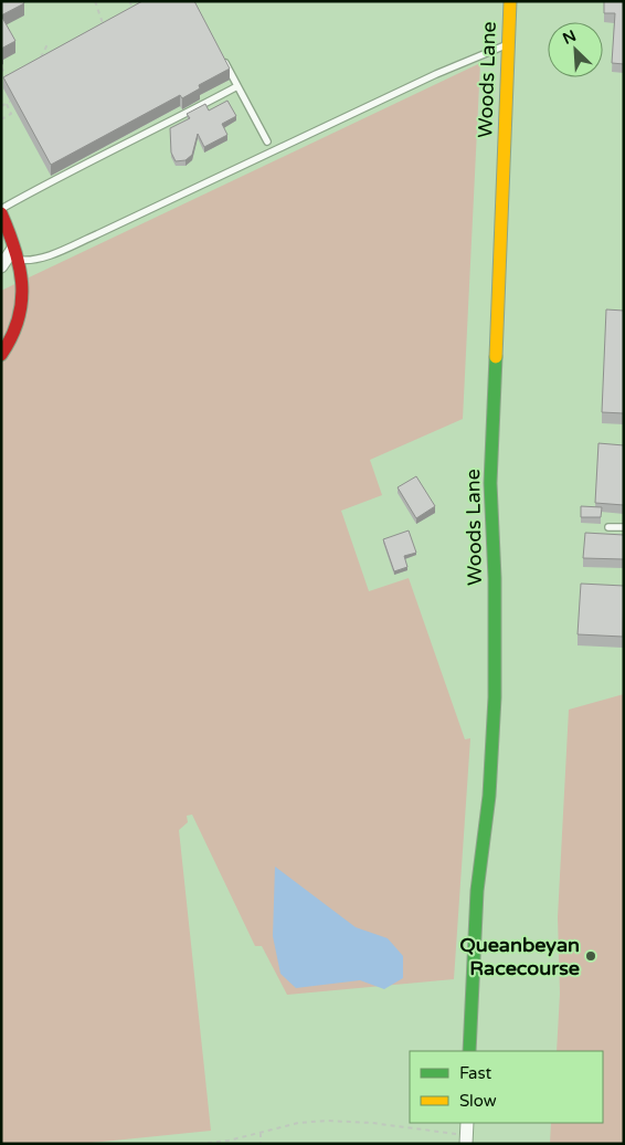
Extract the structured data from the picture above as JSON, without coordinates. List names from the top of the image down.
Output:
{
  "streets": {
    "street": ["Woods Lane"]
  },
  "places": ["Queanbeyan Racecourse"],
  "legend": ["Fast", "Slow"],
  "north": "top left"
}
